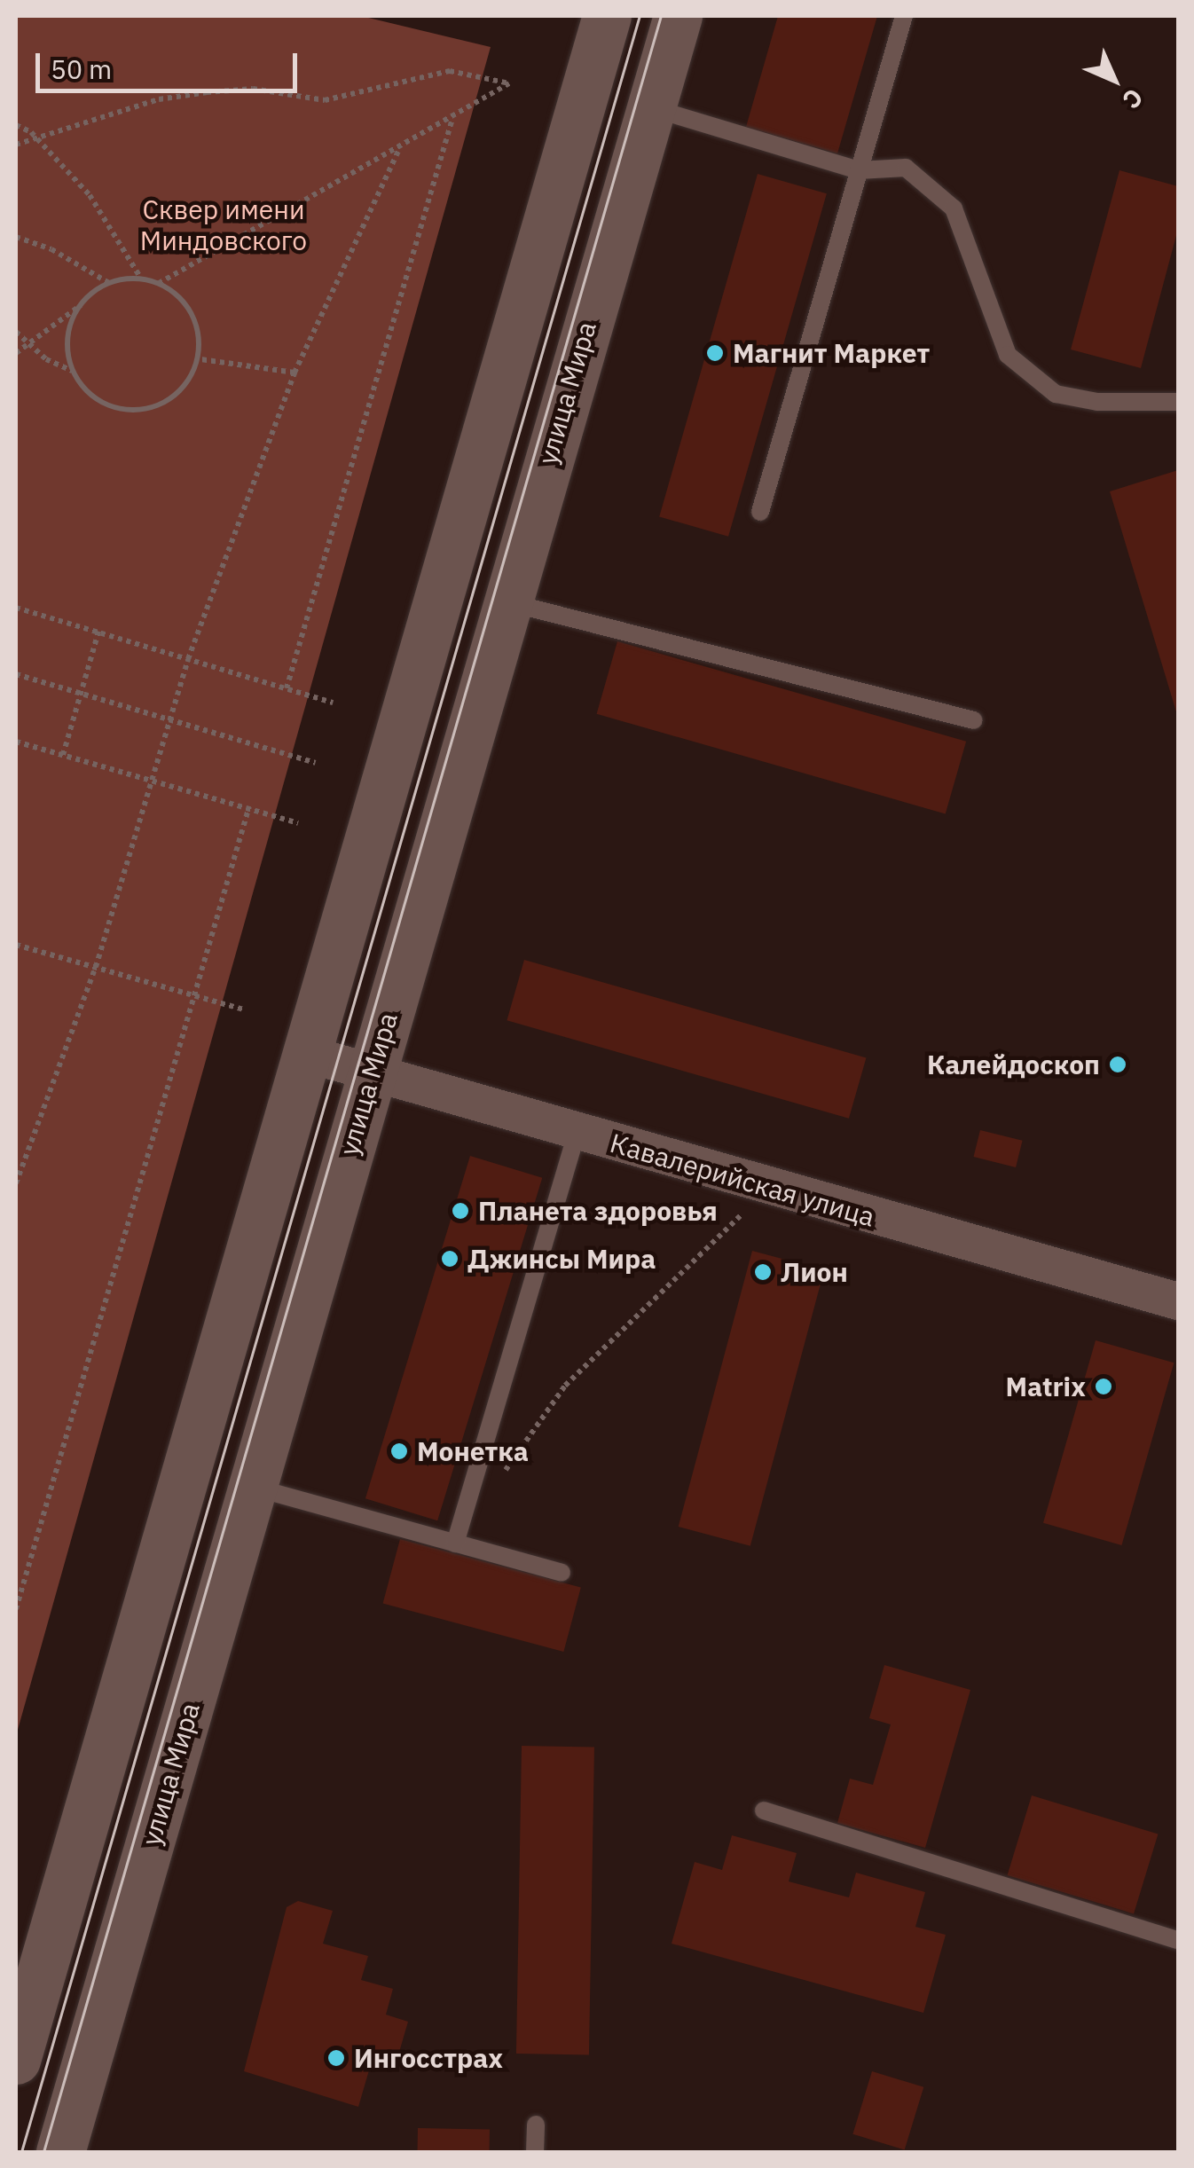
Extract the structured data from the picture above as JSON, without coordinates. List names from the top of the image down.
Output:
{
  "streets": {
    "main road": ["улица Мира"],
    "street": ["Кавалерийская улица"]
  },
  "crossings": [
    ["улица Мира", "Кавалерийская улица"]
  ],
  "parks": ["Сквер имени Миндовского"],
  "places": [
    "Магнит Маркет",
    "Калейдоскоп",
    "Планета здоровья",
    "Джинсы Мира",
    "Лион",
    "Matrix",
    "Монетка",
    "Ингосстрах"
  ],
  "scale_bar": "50 m",
  "north": "bottom right"
}
